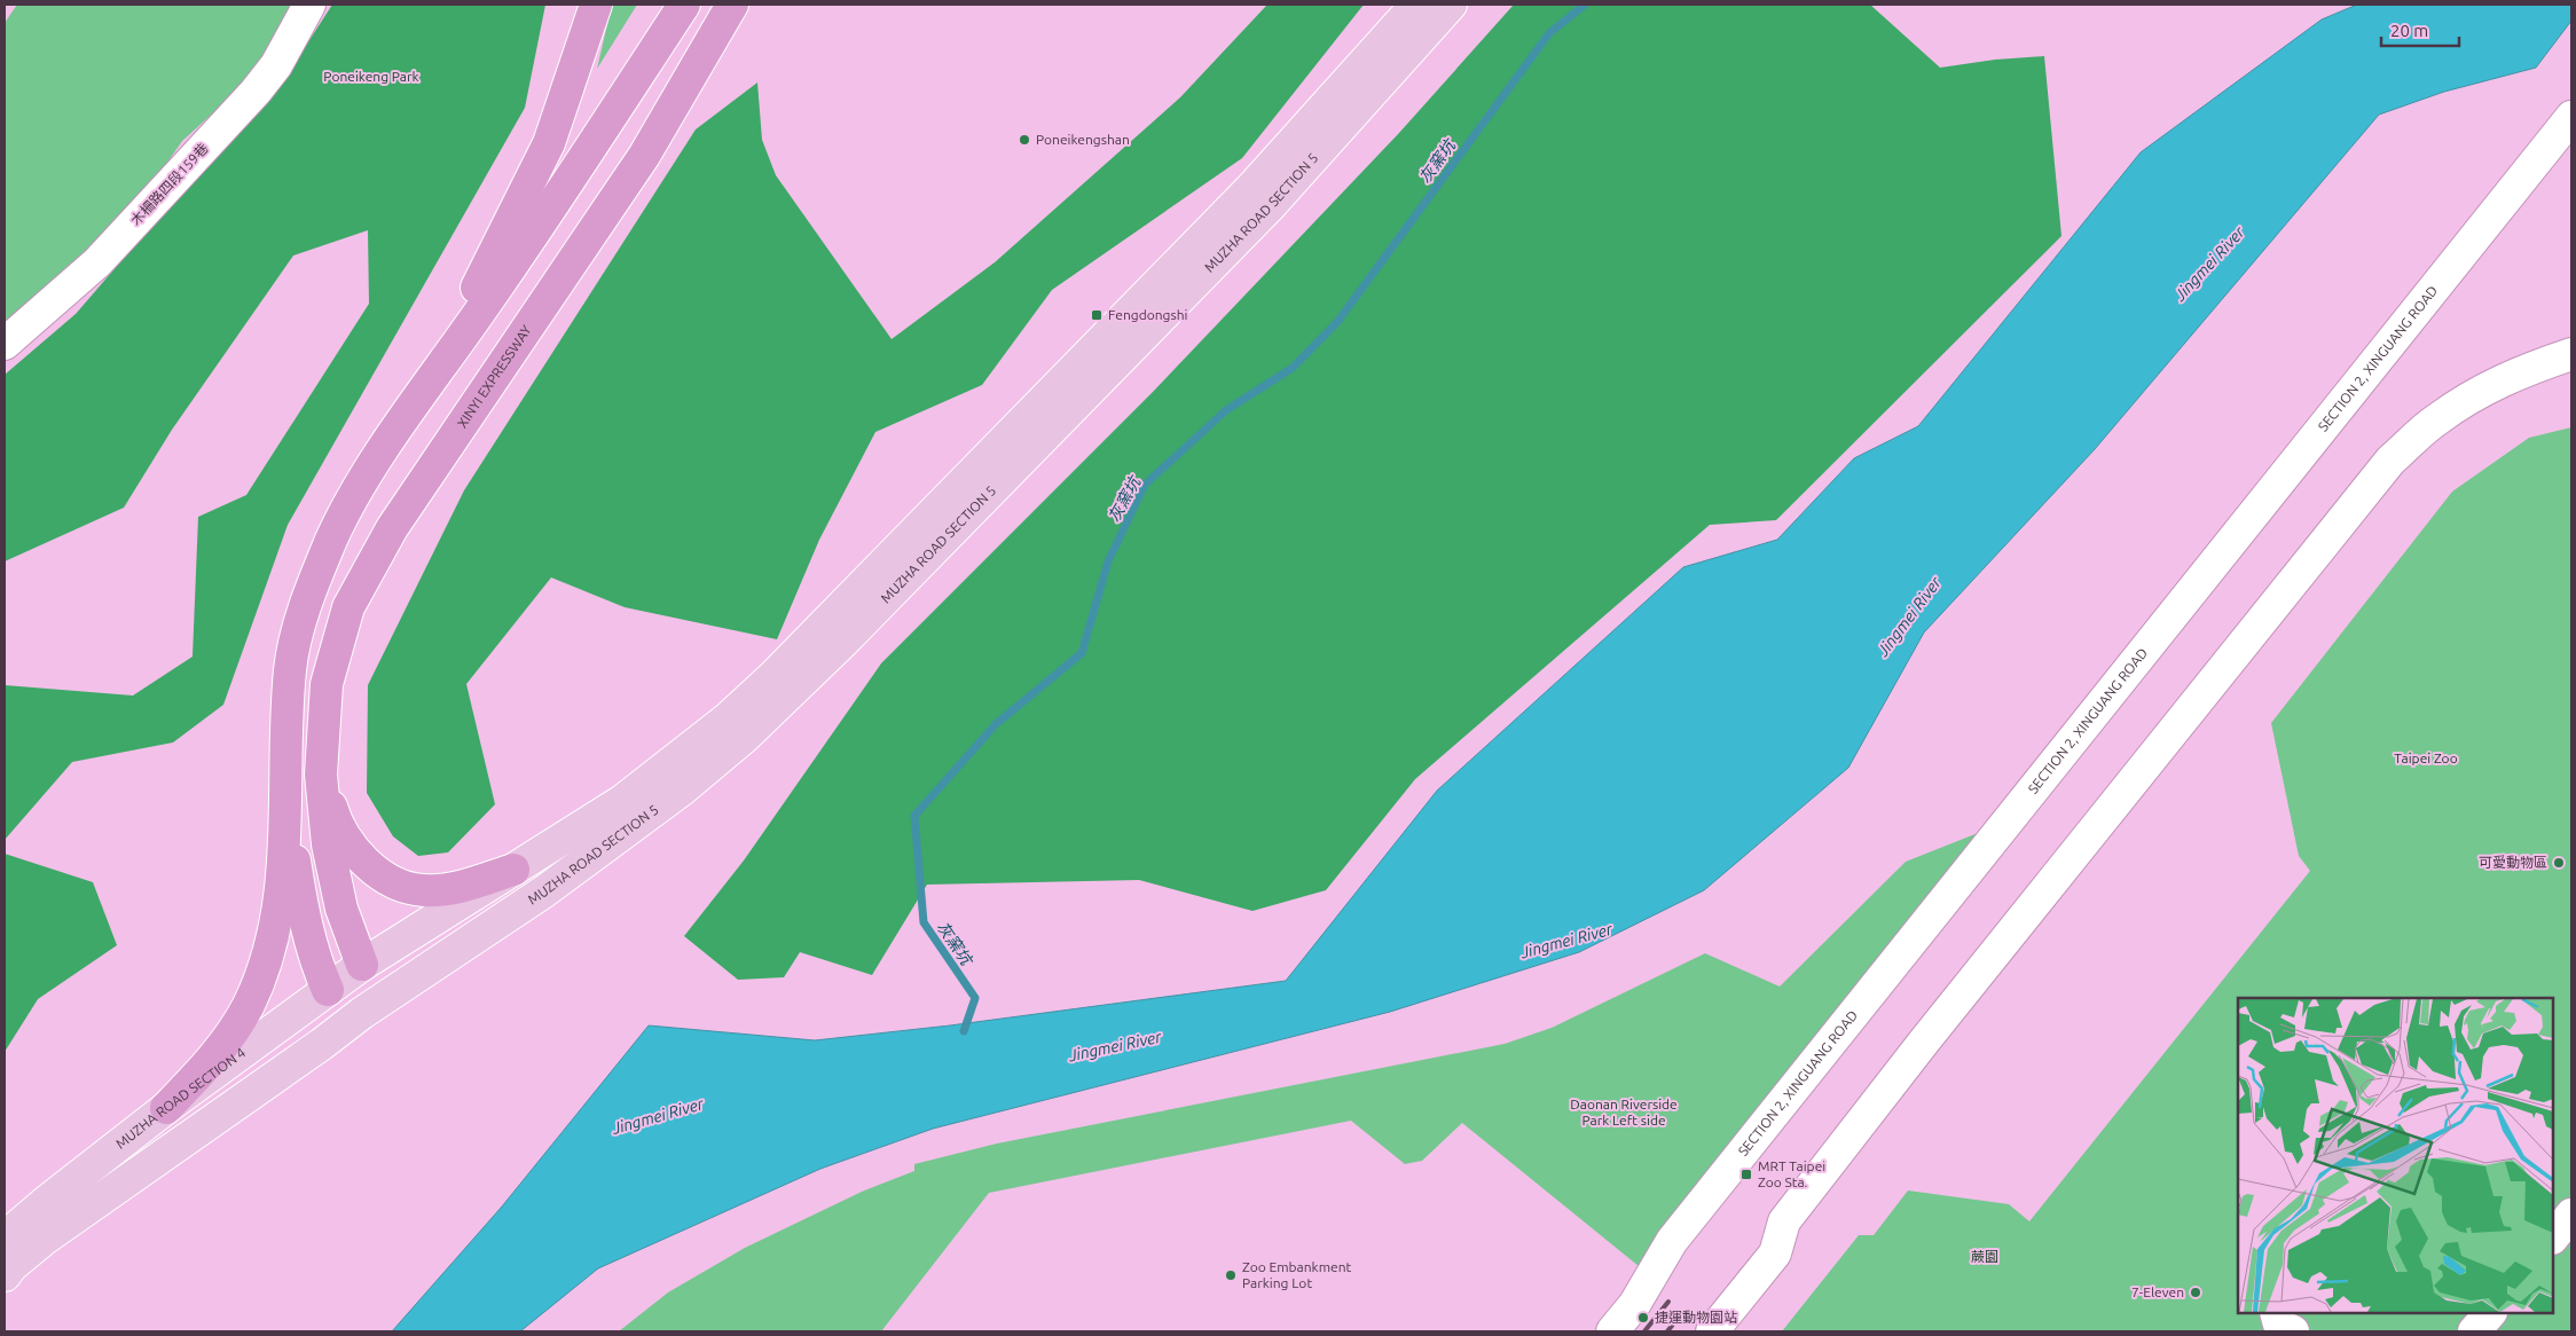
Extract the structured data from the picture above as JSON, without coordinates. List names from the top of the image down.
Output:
{
  "streets": {
    "highway": ["XINYI EXPRESSWAY"],
    "main road": ["MUZHA ROAD SECTION 5", "MUZHA ROAD SECTION 4"],
    "street": ["木柵路四段159巷", "SECTION 2, XINGUANG ROAD"]
  },
  "crossings": [
    ["MUZHA ROAD SECTION 5", "MUZHA ROAD SECTION 4"]
  ],
  "water": ["灰窯坑", "Jingmei River"],
  "parks": [
    "Poneikeng Park",
    "Taipei Zoo",
    "Daonan Riverside Park Left side",
    "蕨園"
  ],
  "places": {
    "other": [
      "Poneikengshan",
      "可愛動物區",
      "Zoo Embankment Parking Lot",
      "7-Eleven",
      "捷運動物園站"
    ],
    "transit": ["Fengdongshi", "MRT Taipei Zoo Sta."]
  },
  "scale_bar": "20 m"
}
